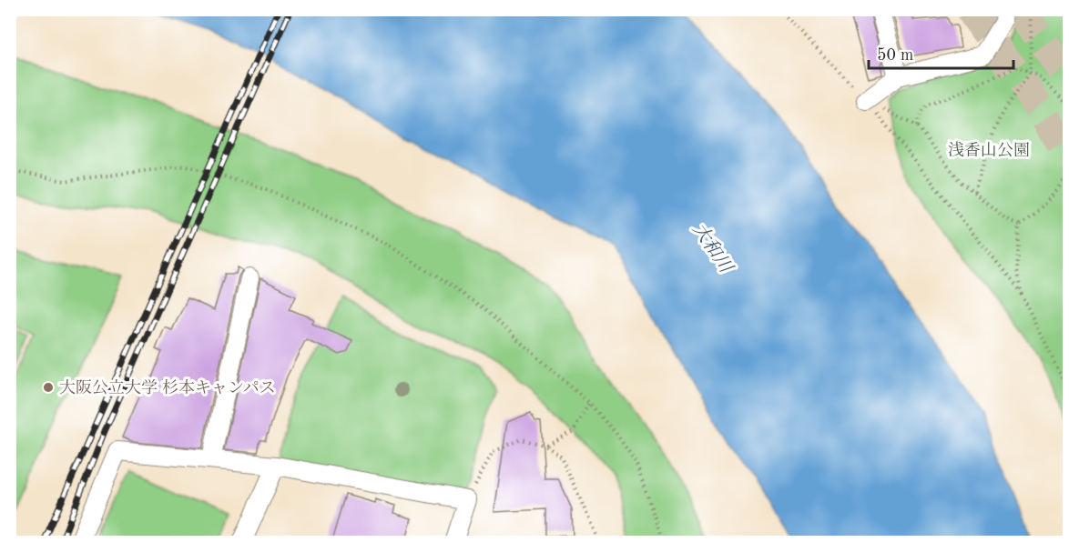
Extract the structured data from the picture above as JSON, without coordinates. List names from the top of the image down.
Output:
{
  "water": ["大和川"],
  "parks": ["浅香山公園"],
  "places": ["大阪公立大学 杉本キャンパス"],
  "scale_bar": "50 m"
}
